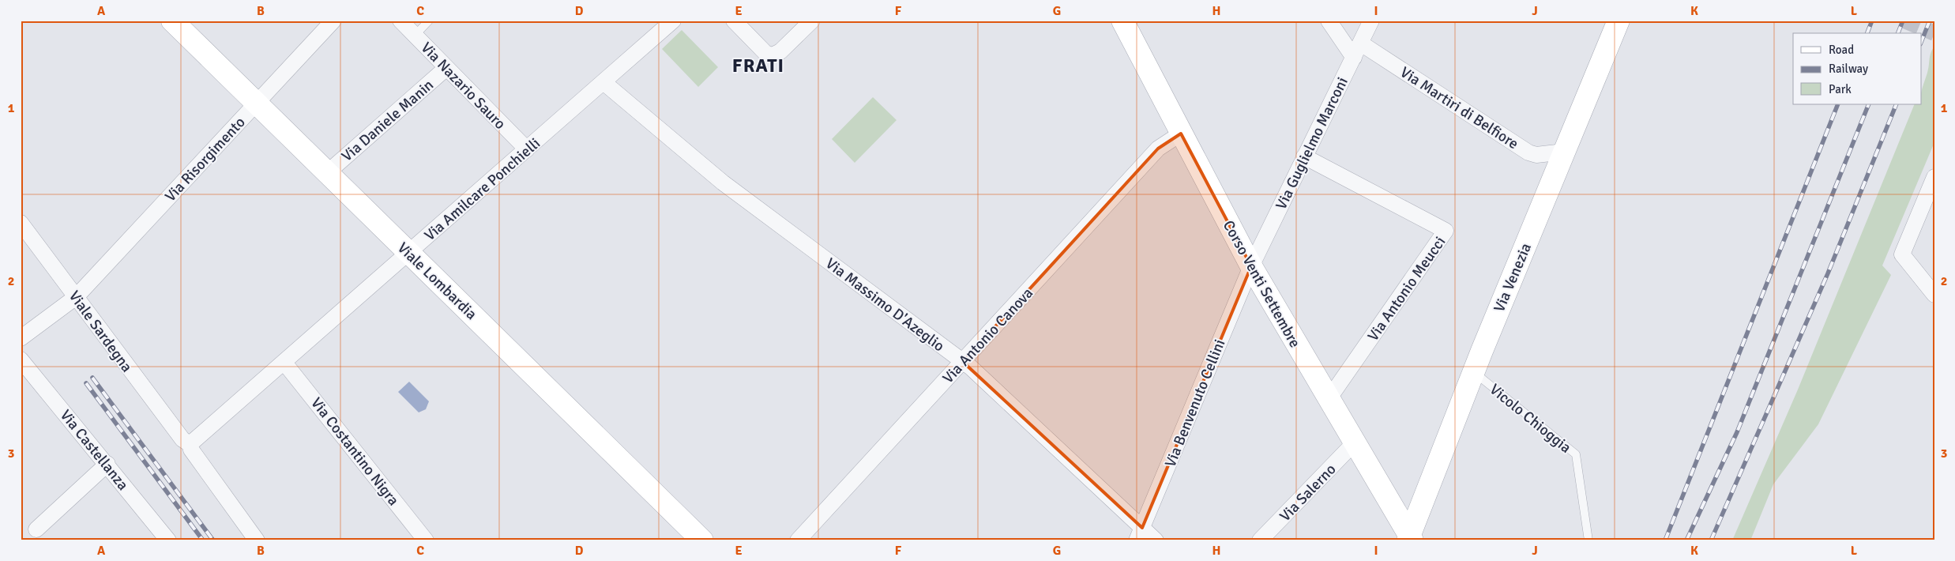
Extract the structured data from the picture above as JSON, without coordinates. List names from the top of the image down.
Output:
{
  "streets": {
    "street": [
      "Via Nazario Sauro",
      "Via Martiri di Belfiore",
      "Via Daniele Manin",
      "Via Guglielmo Marconi",
      "Via Risorgimento",
      "Via Amilcare Ponchielli",
      "Via Venezia",
      "Viale Lombardia",
      "Corso Venti Settembre",
      "Via Antonio Meucci",
      "Via Massimo D'Azeglio",
      "Viale Sardegna",
      "Via Antonio Canova",
      "Via Benvenuto Cellini",
      "Via Castellanza",
      "Via Costantino Nigra",
      "Via Salerno"
    ],
    "lane": ["Vicolo Chioggia"]
  },
  "crossings": [
    ["Via Nazario Sauro", "Via Daniele Manin"],
    ["Via Nazario Sauro", "Via Amilcare Ponchielli"],
    ["Via Martiri di Belfiore", "Via Guglielmo Marconi"],
    ["Via Martiri di Belfiore", "Via Venezia"],
    ["Via Daniele Manin", "Viale Lombardia"],
    ["Via Guglielmo Marconi", "Corso Venti Settembre"],
    ["Via Guglielmo Marconi", "Via Antonio Meucci"],
    ["Via Guglielmo Marconi", "Via Benvenuto Cellini"],
    ["Via Risorgimento", "Viale Lombardia"],
    ["Via Risorgimento", "Viale Sardegna"],
    ["Via Amilcare Ponchielli", "Viale Lombardia"],
    ["Via Amilcare Ponchielli", "Via Massimo D'Azeglio"],
    ["Via Amilcare Ponchielli", "Viale Sardegna"],
    ["Via Amilcare Ponchielli", "Via Costantino Nigra"],
    ["Via Venezia", "Corso Venti Settembre"],
    ["Via Venezia", "Vicolo Chioggia"],
    ["Corso Venti Settembre", "Via Antonio Meucci"],
    ["Corso Venti Settembre", "Via Antonio Canova"],
    ["Corso Venti Settembre", "Via Benvenuto Cellini"],
    ["Corso Venti Settembre", "Via Salerno"],
    ["Via Massimo D'Azeglio", "Via Antonio Canova"],
    ["Via Massimo D'Azeglio", "Via Benvenuto Cellini"]
  ],
  "districts": ["FRATI"],
  "legend": ["Road", "Railway", "Park"],
  "grid": {
    "columns": [
      "A",
      "B",
      "C",
      "D",
      "E",
      "F",
      "G",
      "H",
      "I",
      "J",
      "K",
      "L"
    ],
    "rows": ["1", "2", "3"]
  }
}
